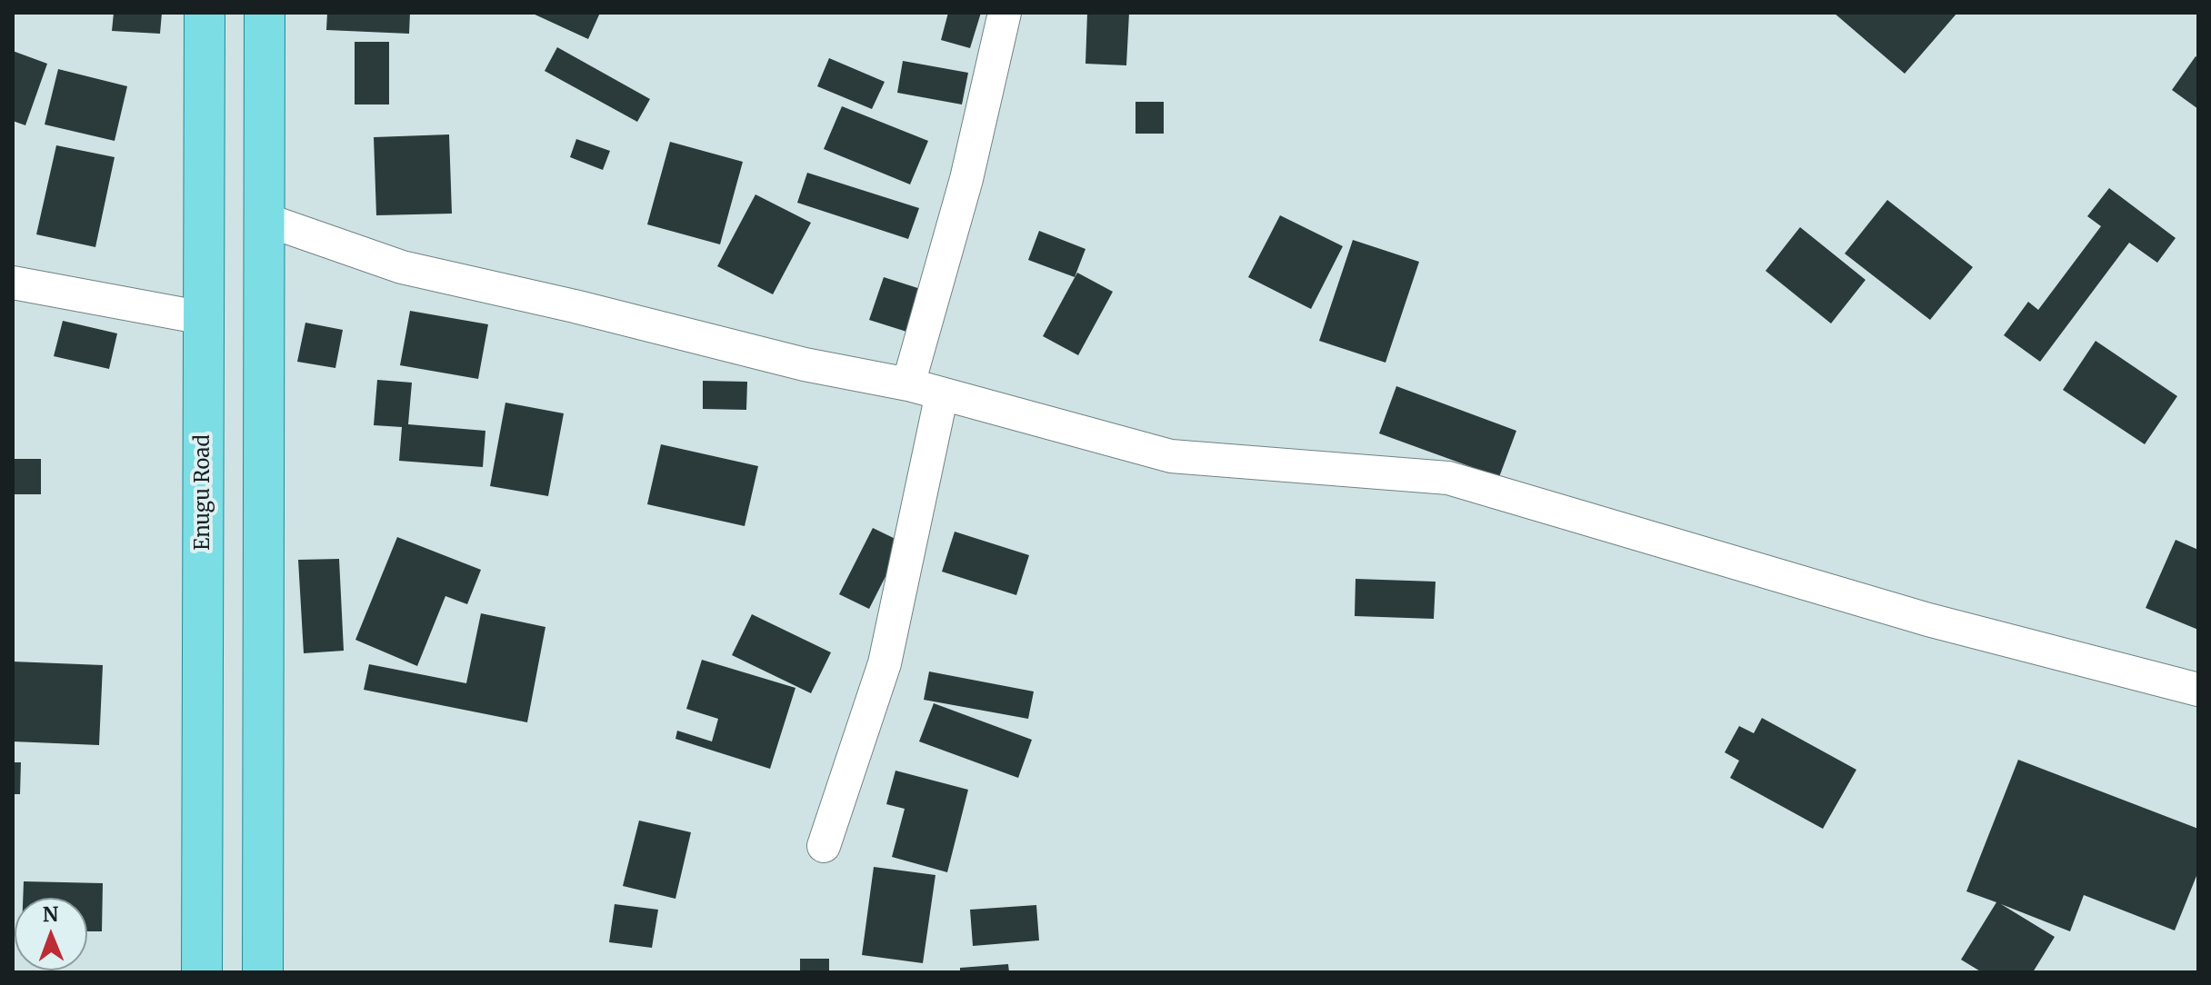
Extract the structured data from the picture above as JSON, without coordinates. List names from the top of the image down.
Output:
{
  "streets": {
    "main road": ["Enugu Road"]
  },
  "north": "top"
}
